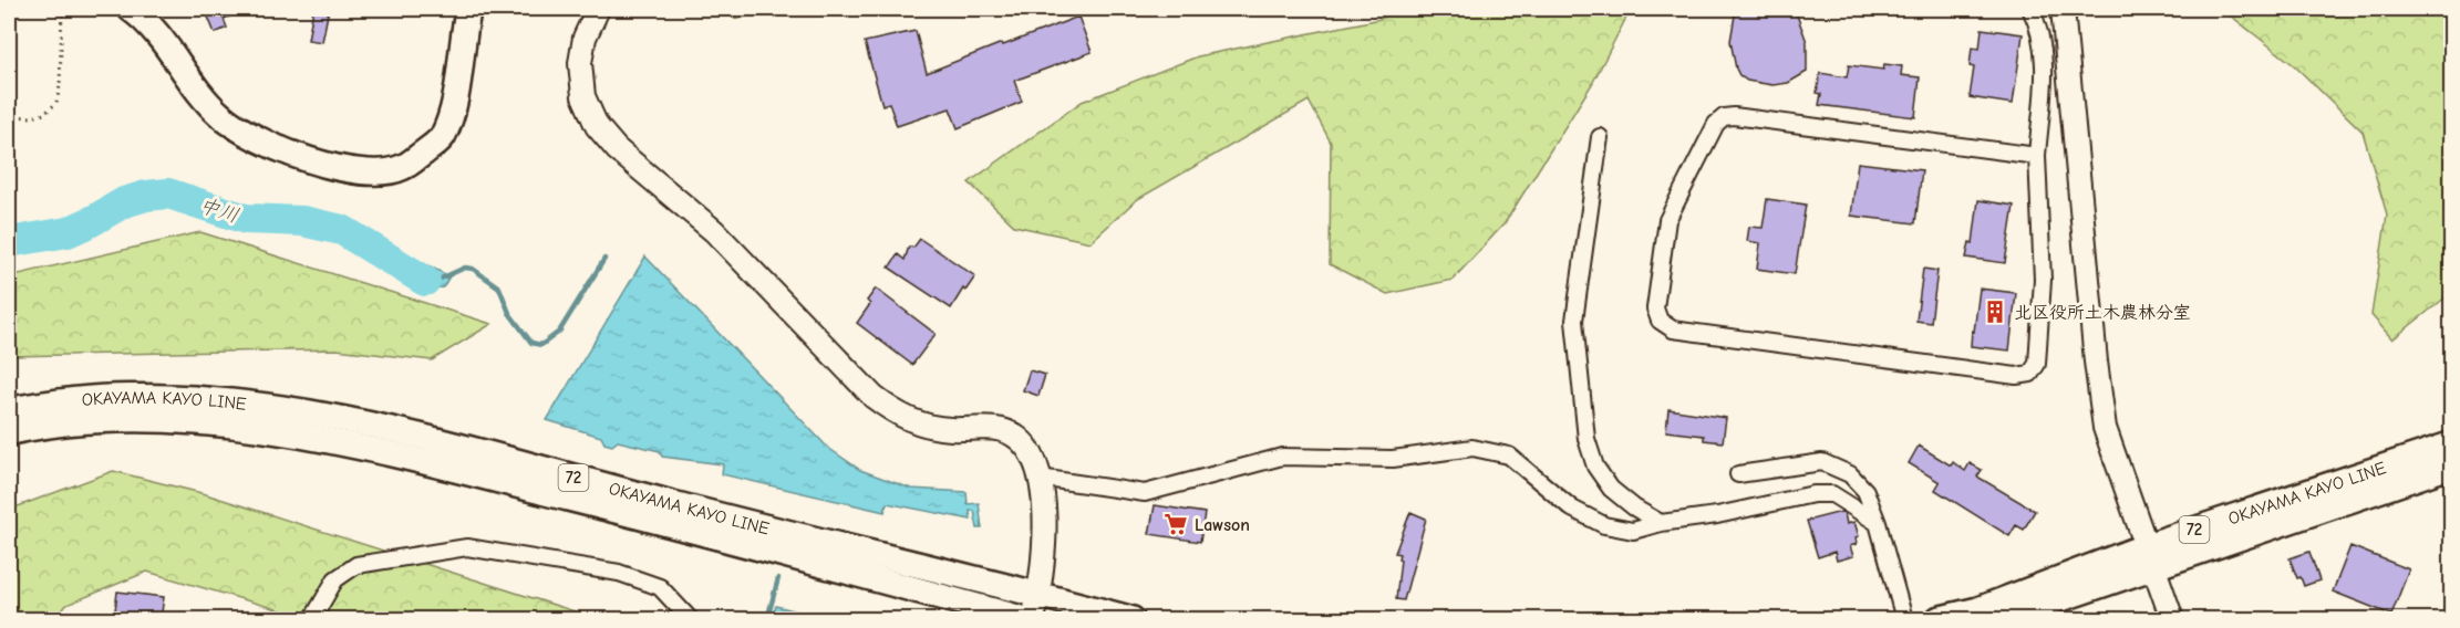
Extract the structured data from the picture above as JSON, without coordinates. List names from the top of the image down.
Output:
{
  "streets": {
    "main road": ["OKAYAMA KAYO LINE", "72"]
  },
  "water": ["中川"],
  "places": {
    "building": ["北区役所土木農林分室"],
    "supermarket": ["Lawson"]
  }
}
